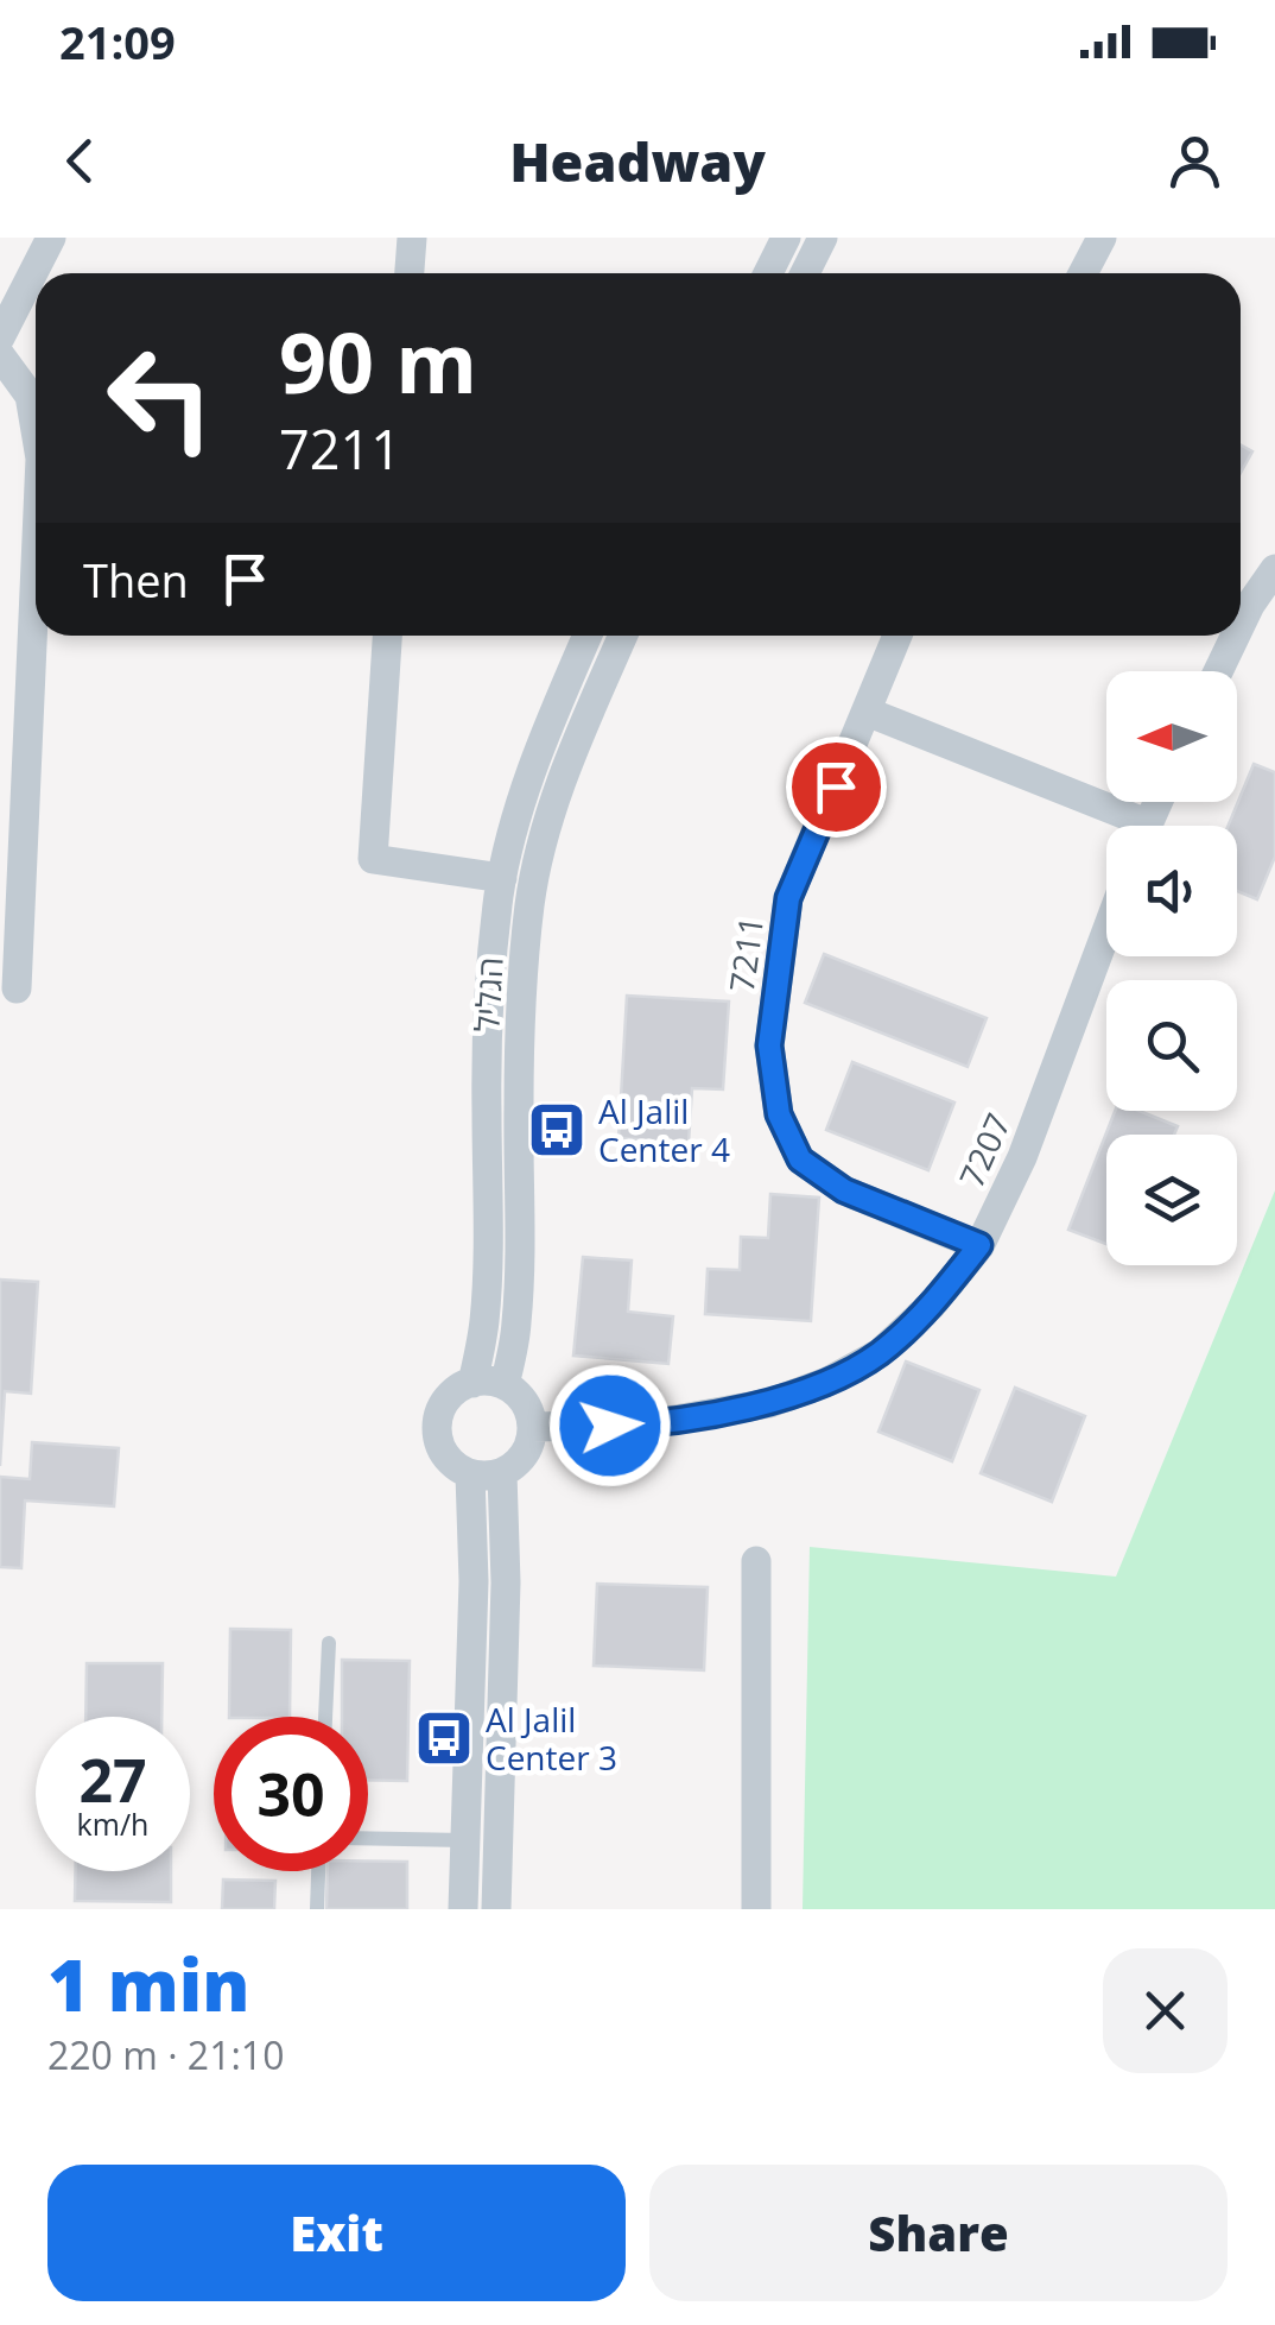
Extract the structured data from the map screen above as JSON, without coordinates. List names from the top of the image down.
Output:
{
  "streets": {
    "street": ["7211", "הגליל", "7207"]
  },
  "crossings": [
    ["7211", "7207"],
    ["הגליל", "7207"]
  ],
  "places": {
    "bus stop": ["Al Jalil Center 4", "Al Jalil Center 3"]
  },
  "north": "left",
  "page": {
    "status": "21:09",
    "header": "Headway",
    "turn": ["90 m", "7211"],
    "then": "Then",
    "speed": "27 km/h",
    "limit": "30",
    "heading": ["1 min", "220 m · 21:10"],
    "buttons": ["Exit", "Share"]
  }
}
